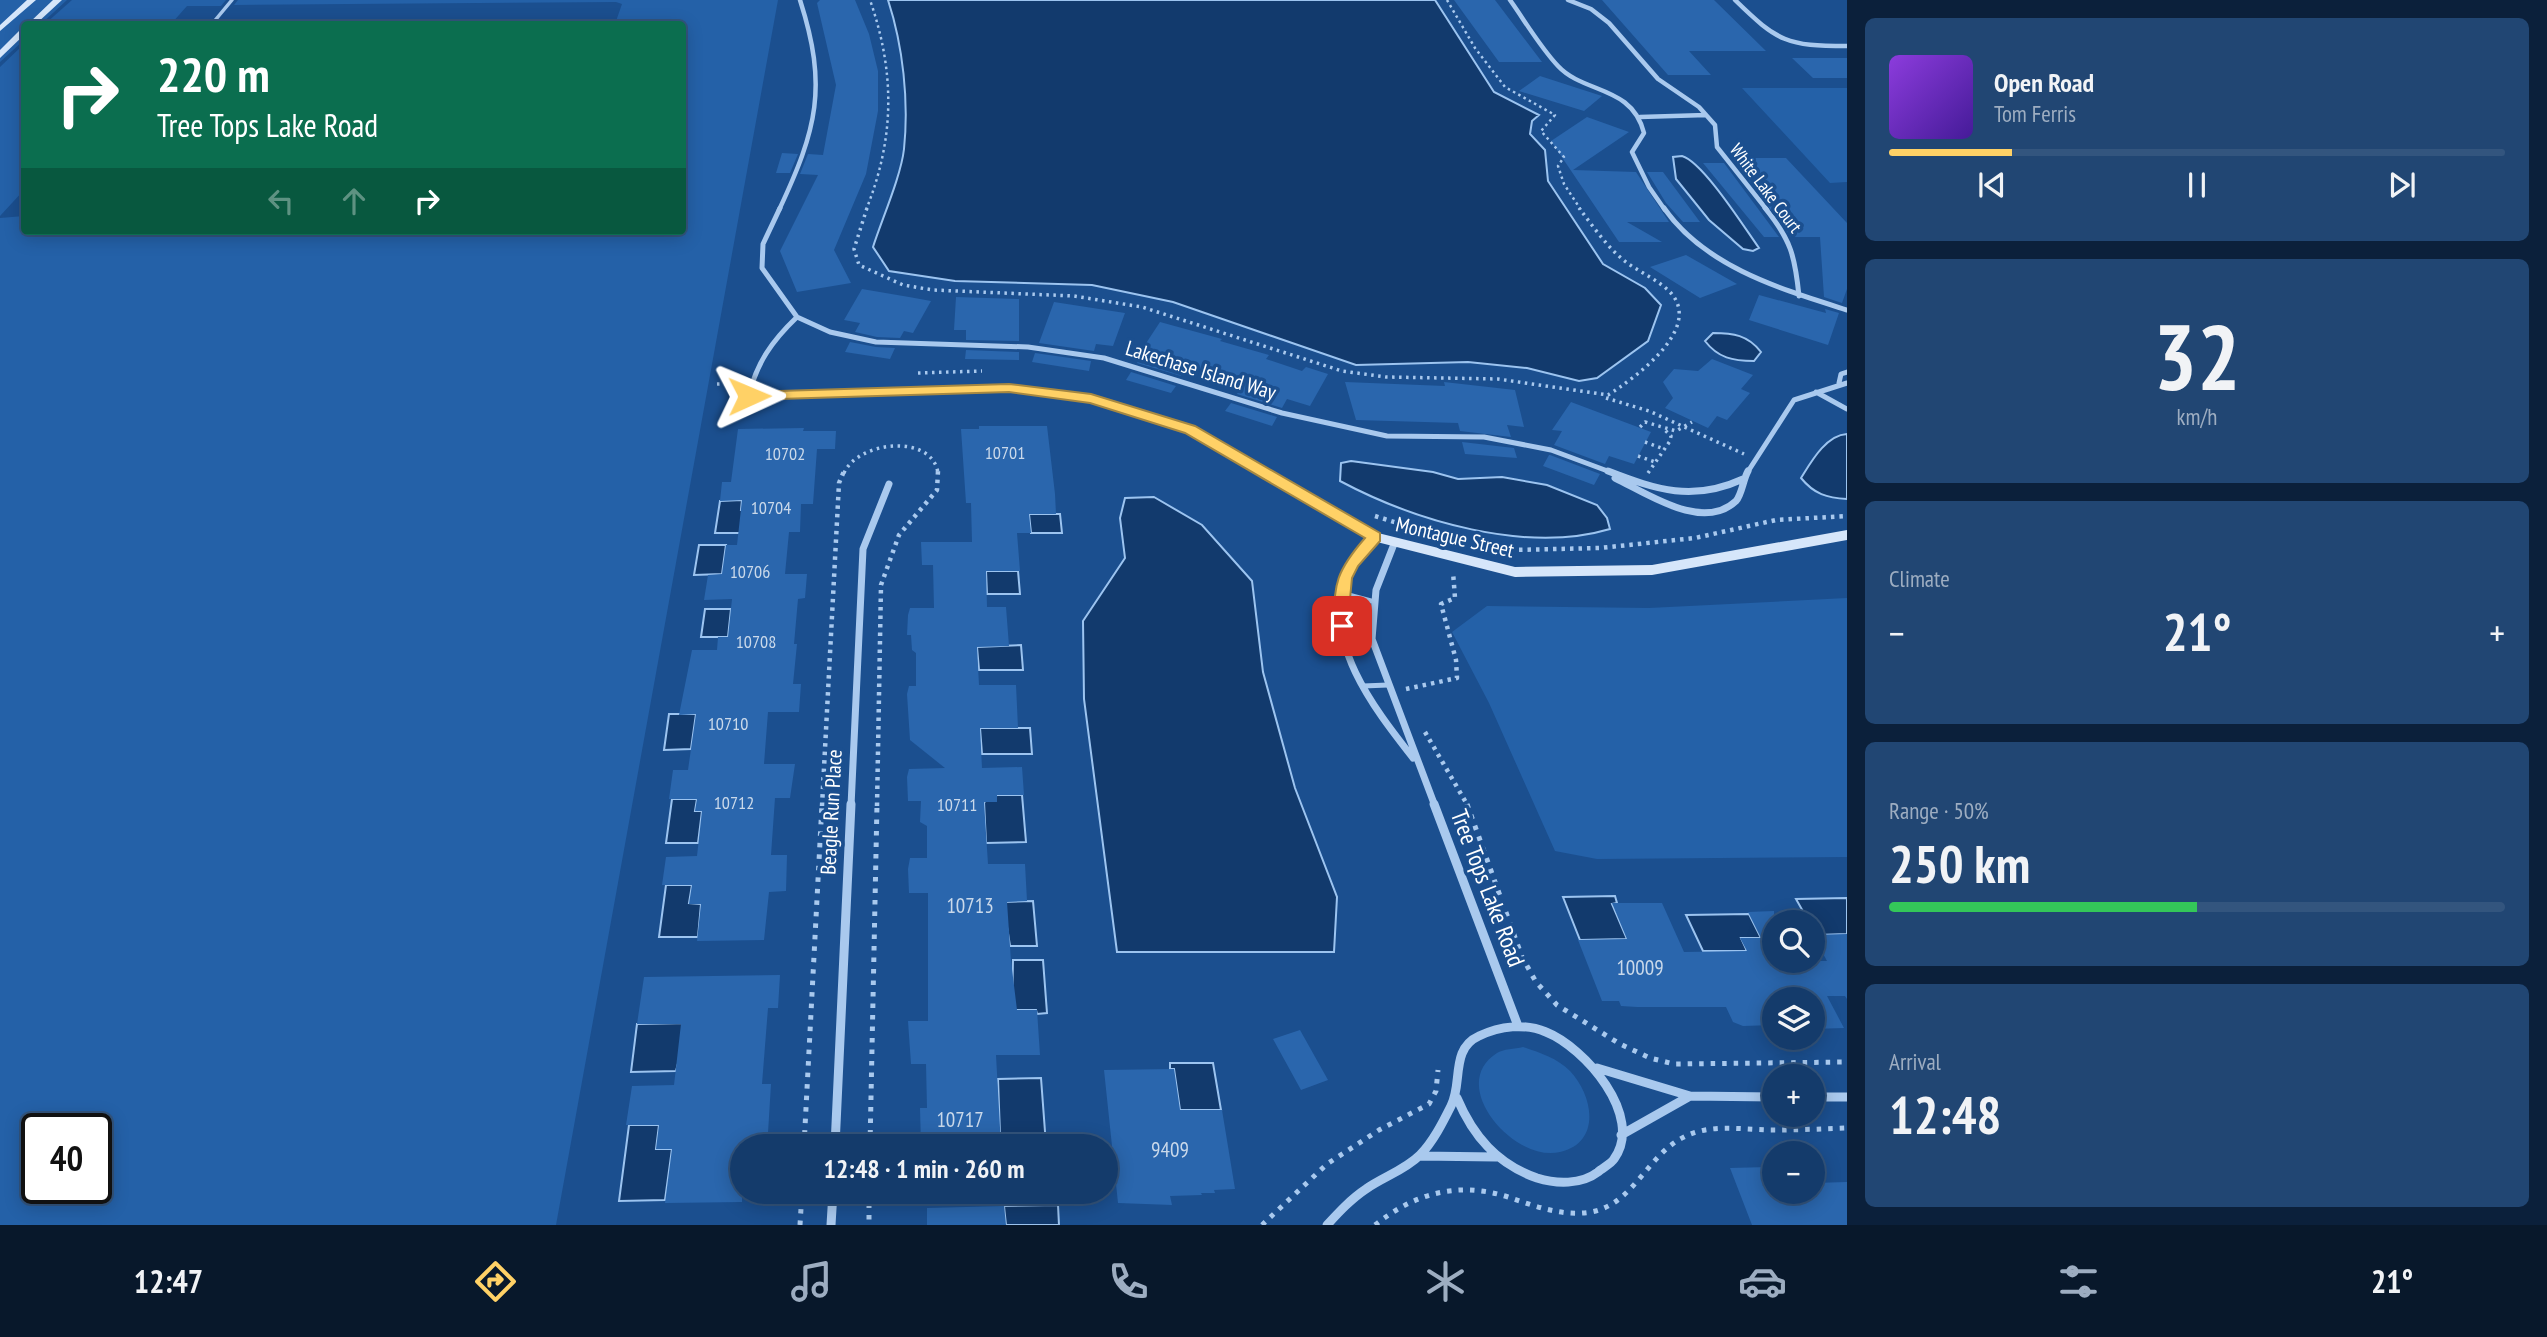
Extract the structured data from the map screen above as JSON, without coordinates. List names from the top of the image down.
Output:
{
  "streets": {
    "street": [
      "White Lake Court",
      "Lakechase Island Way",
      "Montague Street",
      "Beagle Run Place",
      "Tree Tops Lake Road"
    ]
  },
  "crossings": [
    ["Montague Street", "Tree Tops Lake Road"]
  ],
  "house_numbers": [
    "10701",
    "10702",
    "10704",
    "10706",
    "10708",
    "10710",
    "10712",
    "10711",
    "10713",
    "10009",
    "10717",
    "9409"
  ],
  "page": {
    "turn": ["220 m", "Tree Tops Lake Road"],
    "song": ["Open Road", "Tom Ferris"],
    "tile": [
      ["32", "km/h"],
      "Climate",
      ["Range · 50%", "250 km"],
      ["Arrival", "12:48"]
    ],
    "heat": ["−", "21°", "+"],
    "map_buttons": ["+", "−"],
    "limit": "40",
    "trip": "12:48 · 1 min · 260 m",
    "tabs": ["12:47", "21°"]
  }
}
